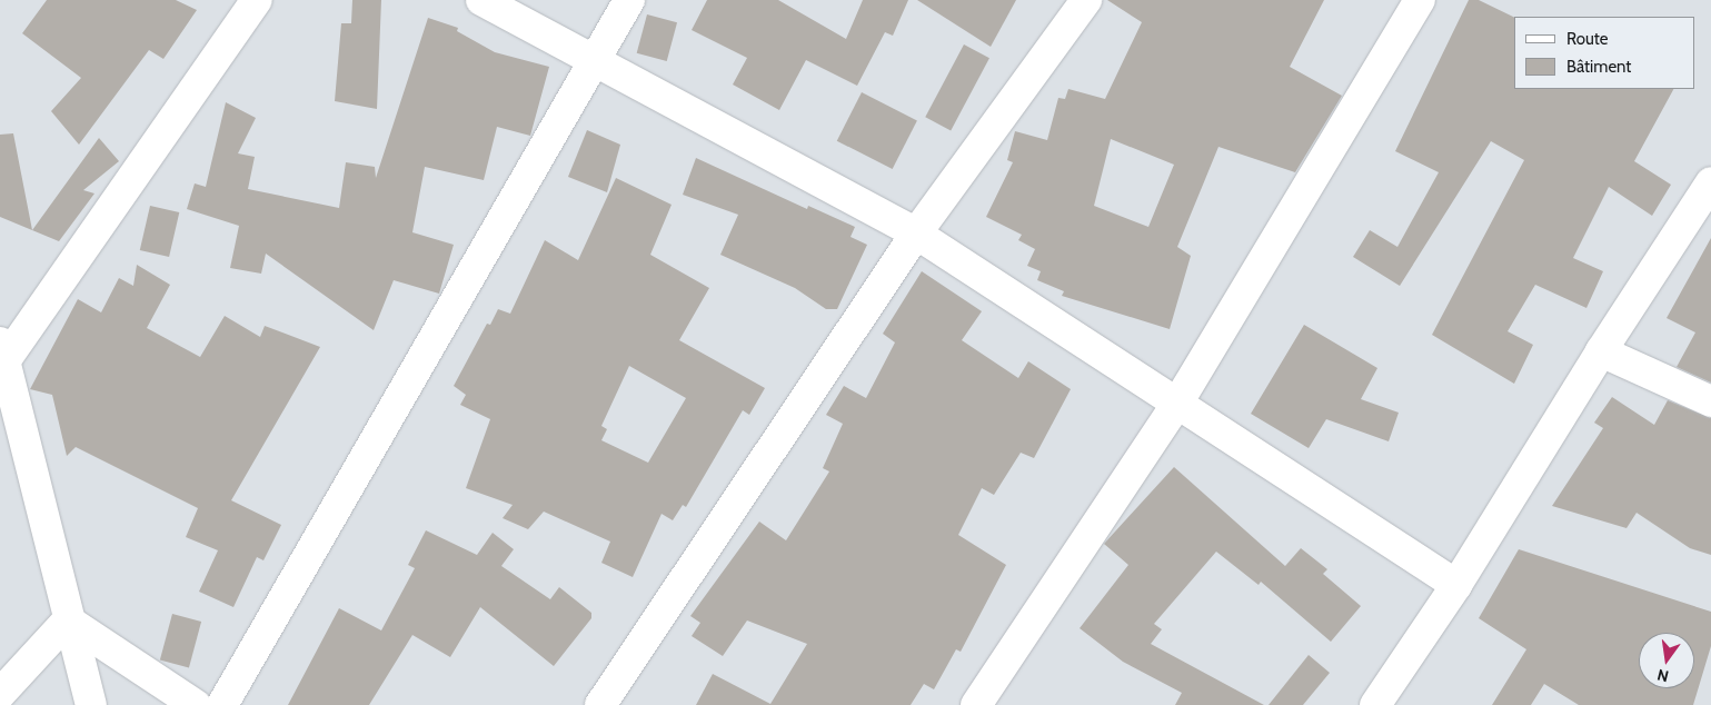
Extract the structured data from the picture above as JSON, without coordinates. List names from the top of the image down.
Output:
{
  "legend": ["Route", "Bâtiment"],
  "north": "bottom"
}
